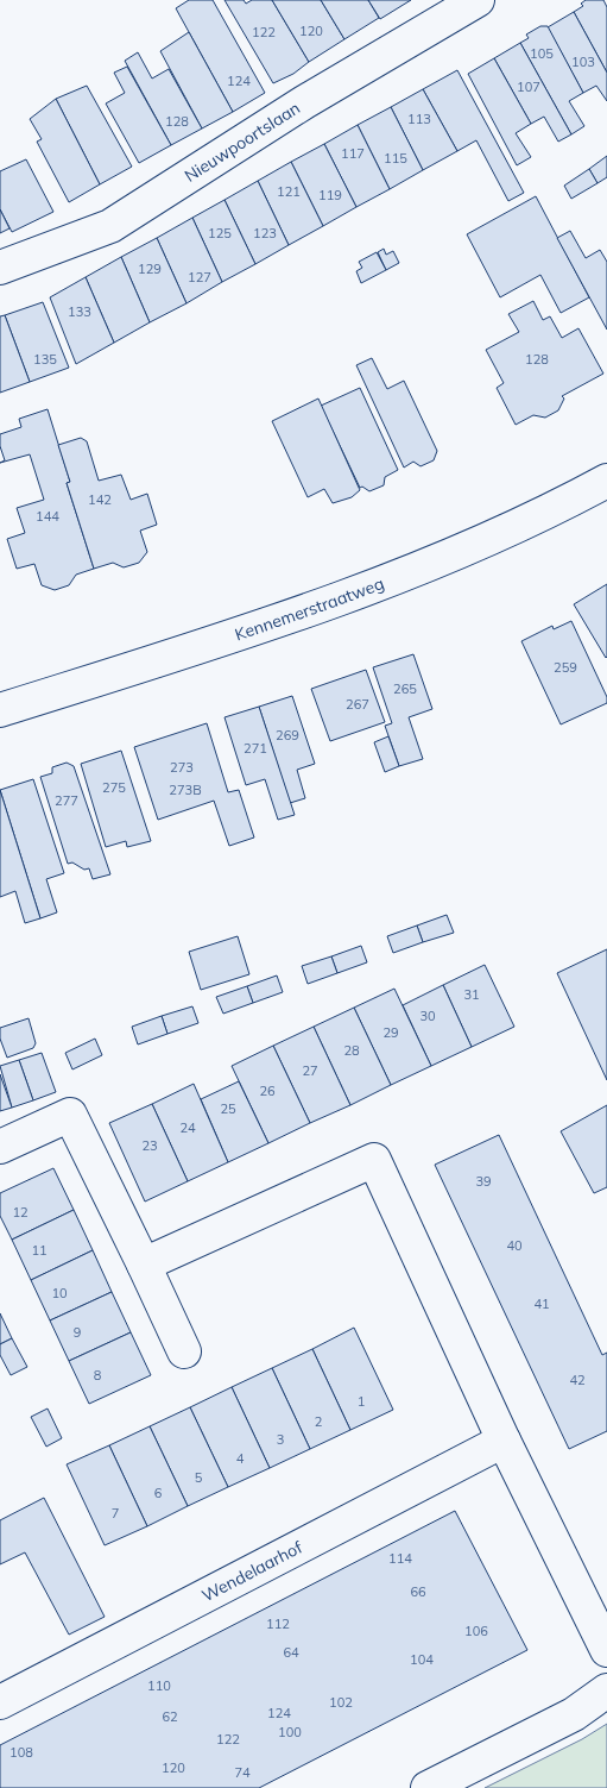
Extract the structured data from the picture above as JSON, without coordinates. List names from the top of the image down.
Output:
{
  "streets": {
    "street": ["Nieuwpoortslaan", "Kennemerstraatweg", "Wendelaarhof"]
  },
  "house_numbers": [
    "120",
    "122",
    "105",
    "103",
    "124",
    "107",
    "113",
    "128",
    "117",
    "115",
    "121",
    "119",
    "125",
    "123",
    "129",
    "127",
    "133",
    "135",
    "128",
    "142",
    "144",
    "259",
    "265",
    "267",
    "269",
    "271",
    "273",
    "275",
    "273B",
    "277",
    "31",
    "30",
    "29",
    "28",
    "27",
    "26",
    "25",
    "24",
    "23",
    "39",
    "12",
    "40",
    "11",
    "10",
    "41",
    "9",
    "8",
    "42",
    "1",
    "2",
    "3",
    "4",
    "5",
    "6",
    "7",
    "114",
    "66",
    "112",
    "106",
    "64",
    "104",
    "110",
    "102",
    "124",
    "62",
    "100",
    "122",
    "108",
    "120",
    "74"
  ]
}
